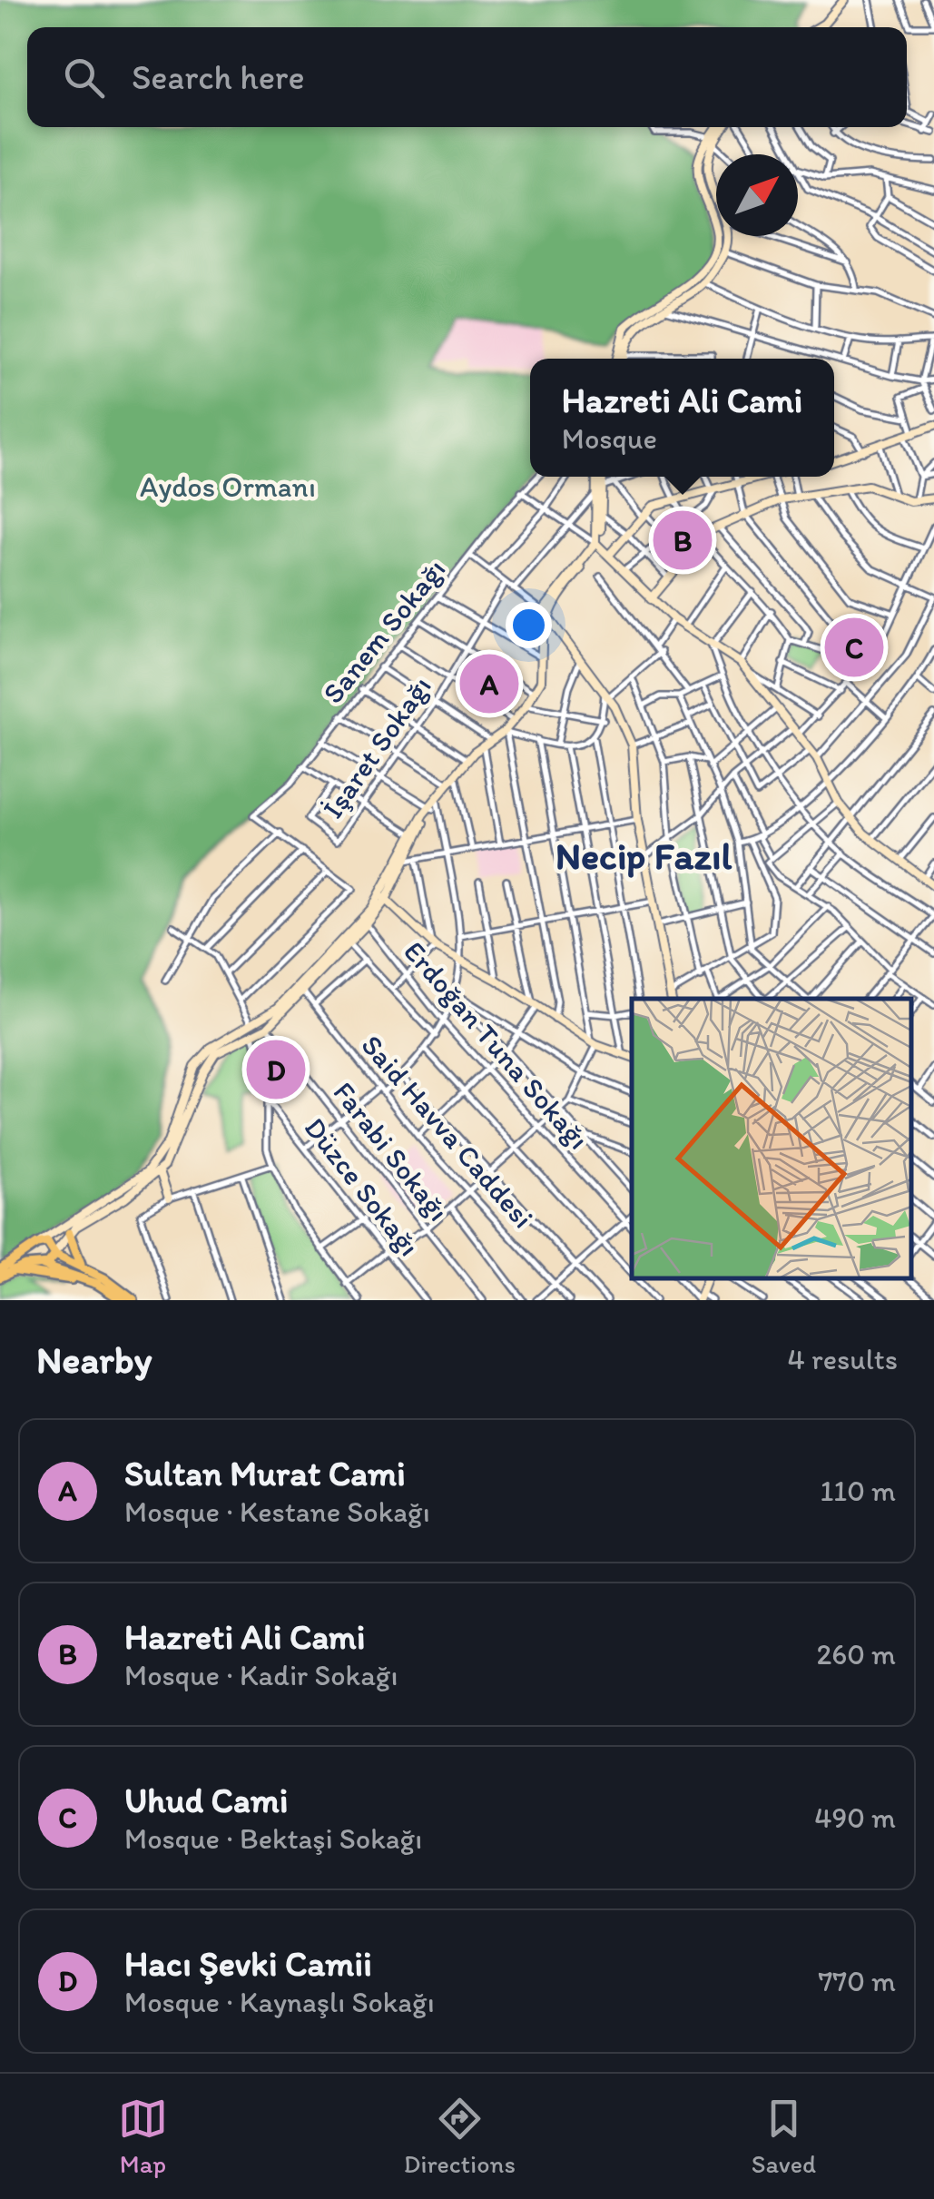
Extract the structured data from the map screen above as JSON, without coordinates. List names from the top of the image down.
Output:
{
  "streets": {
    "street": [
      "Sanem Sokağı",
      "İşaret Sokağı",
      "Erdoğan Tuna Sokağı",
      "Said Havva Caddesi",
      "Farabi Sokağı",
      "Düzce Sokağı"
    ]
  },
  "districts": ["Necip Fazıl"],
  "parks": ["Aydos Ormanı"],
  "north": "top right",
  "page": {
    "search": "Search here",
    "popup": ["Hazreti Ali Cami", "Mosque"],
    "pins": [
      "B",
      "C",
      "A",
      "D"
    ],
    "heading": ["Nearby", "4 results"],
    "list": [
      {
        "mark": "A",
        "name": "Sultan Murat Cami",
        "note": "Mosque · Kestane Sokağı",
        "value": "110 m"
      },
      {
        "mark": "B",
        "name": "Hazreti Ali Cami",
        "note": "Mosque · Kadir Sokağı",
        "value": "260 m"
      },
      {
        "mark": "C",
        "name": "Uhud Cami",
        "note": "Mosque · Bektaşi Sokağı",
        "value": "490 m"
      },
      {
        "mark": "D",
        "name": "Hacı Şevki Camii",
        "note": "Mosque · Kaynaşlı Sokağı",
        "value": "770 m"
      }
    ],
    "nav": ["Map", "Directions", "Saved"]
  }
}
